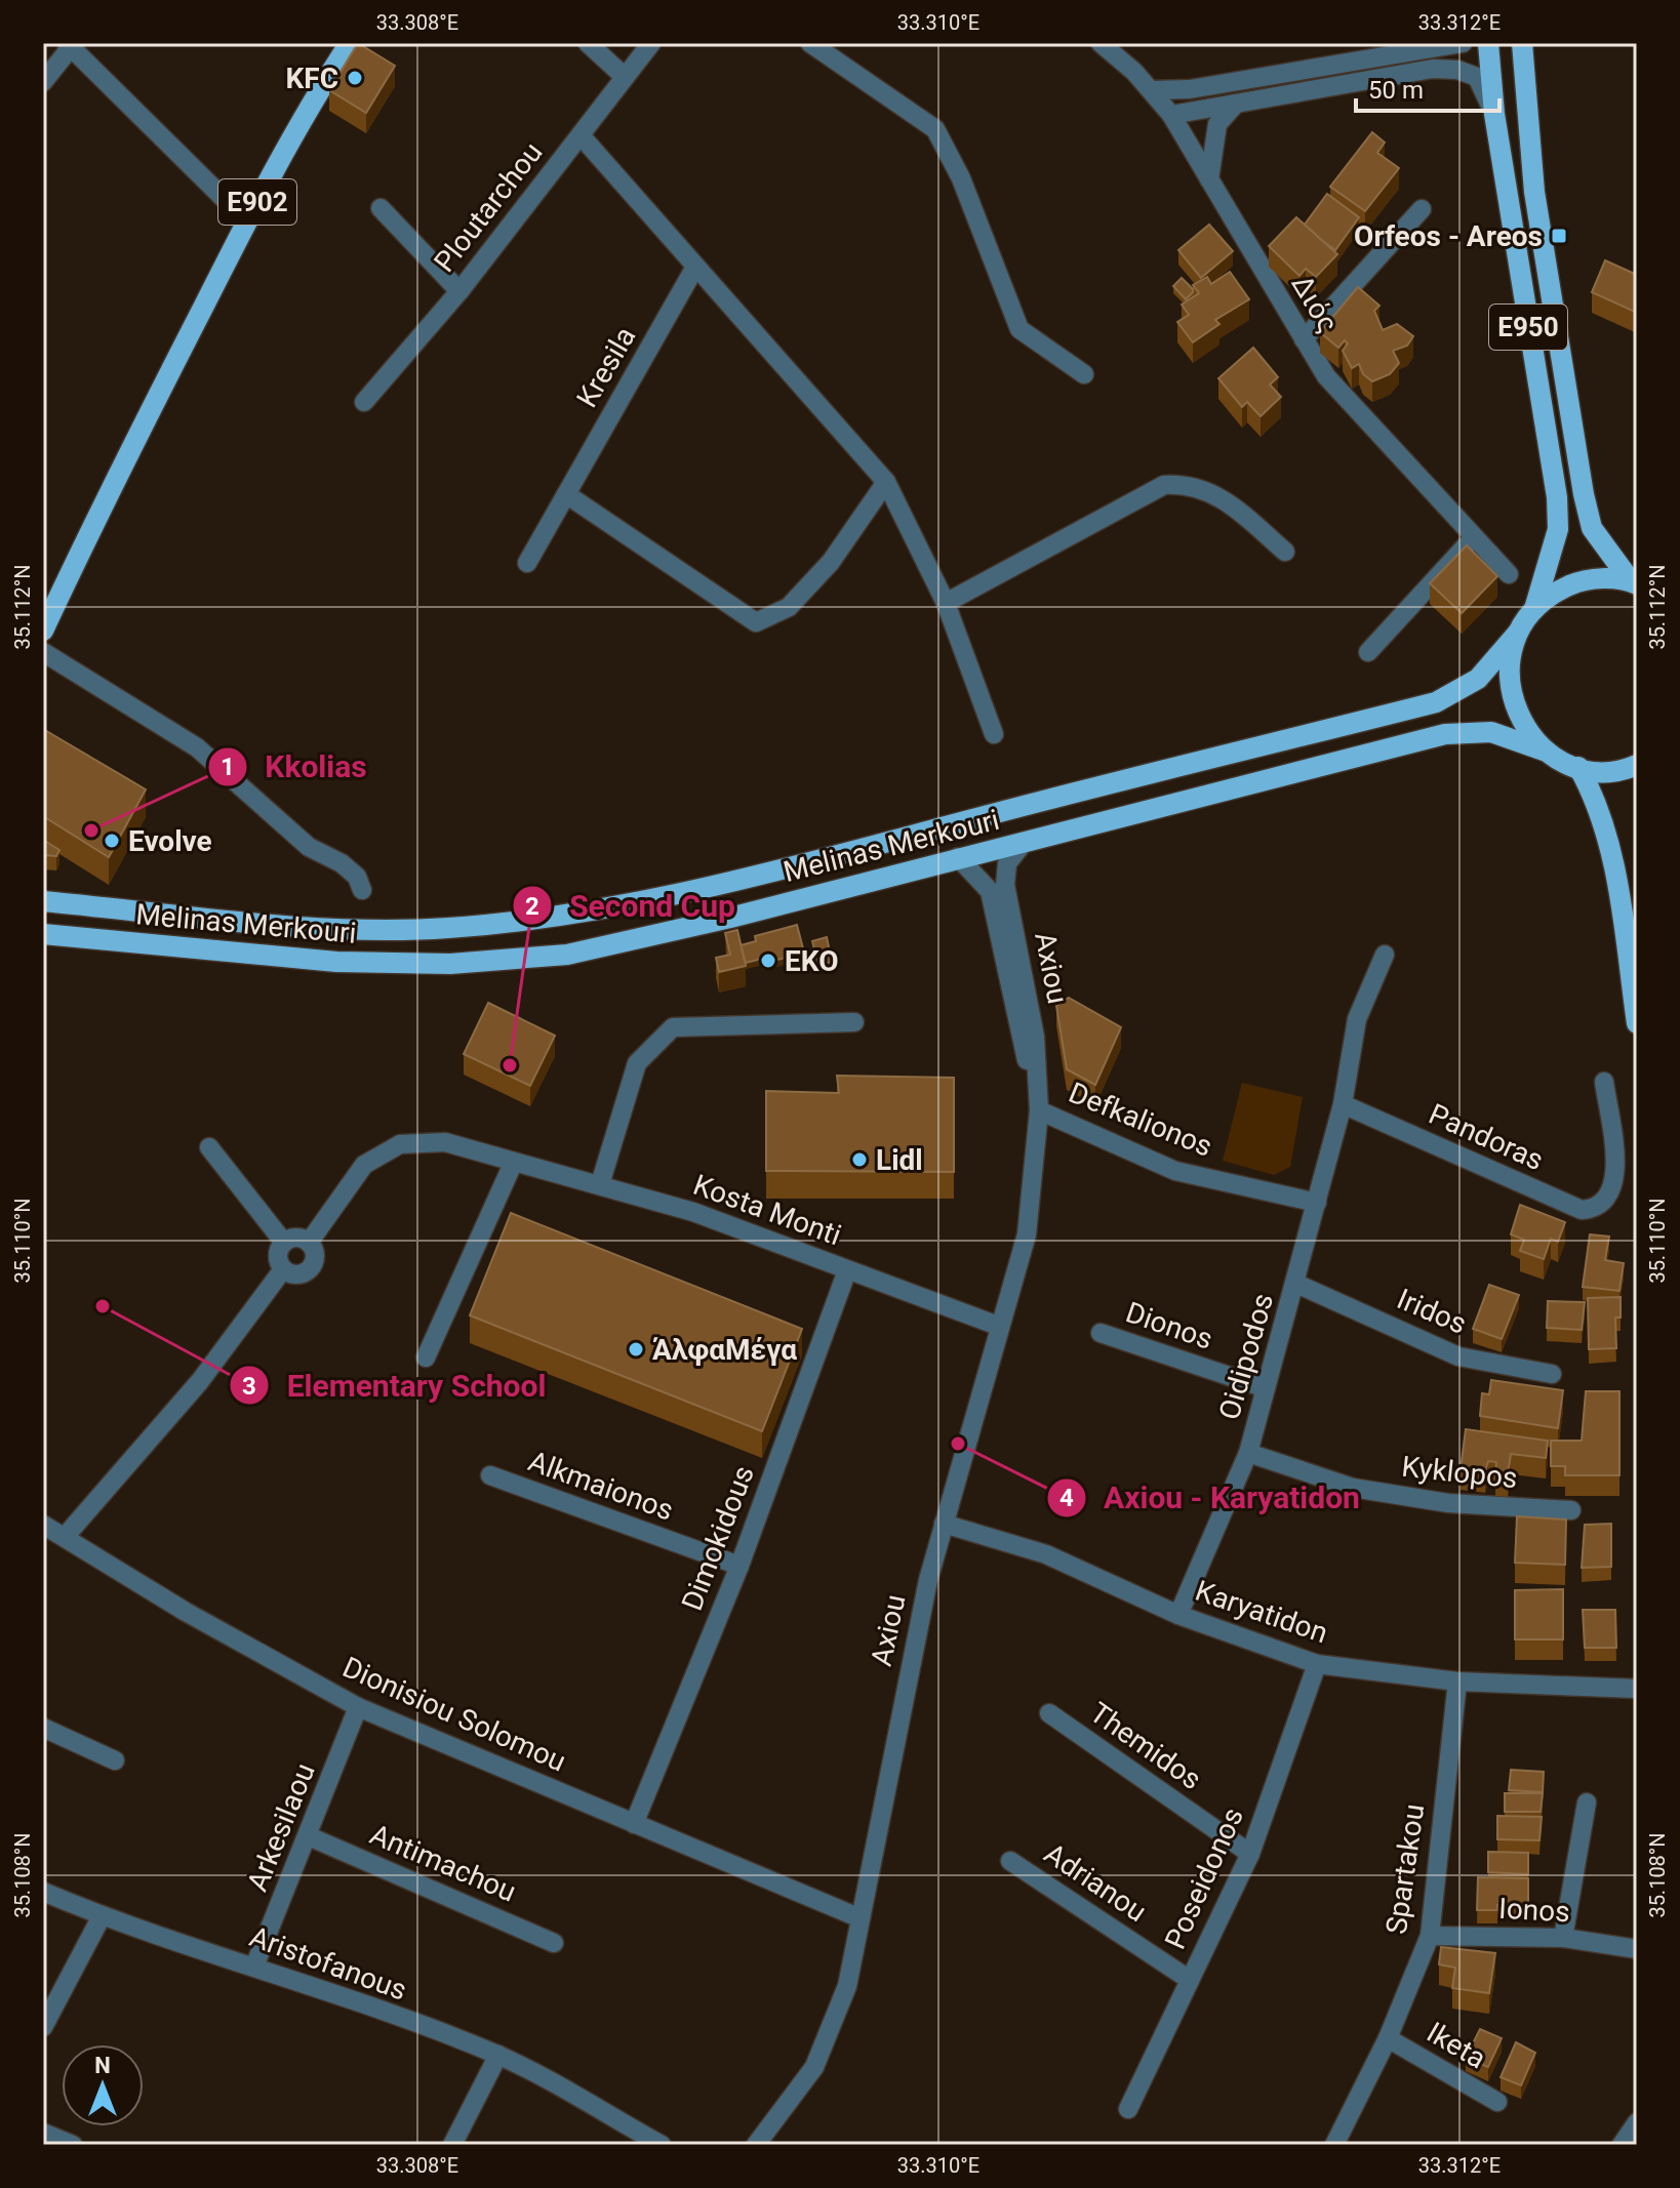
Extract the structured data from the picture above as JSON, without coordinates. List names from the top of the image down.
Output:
{
  "streets": {
    "main road": ["E902", "E950", "Melinas Merkouri"],
    "street": [
      "Ploutarchou",
      "Διός",
      "Kresila",
      "Axiou",
      "Defkalionos",
      "Pandoras",
      "Kosta Monti",
      "Iridos",
      "Dionos",
      "Oidipodos",
      "Kyklopos",
      "Alkmaionos",
      "Dimokidous",
      "Karyatidon",
      "Dionisiou Solomou",
      "Themidos",
      "Arkesilaou",
      "Antimachou",
      "Spartakou",
      "Poseidonos",
      "Adrianou",
      "Ionos",
      "Aristofanous",
      "Iketa"
    ]
  },
  "crossings": [
    ["E950", "Melinas Merkouri"],
    ["Melinas Merkouri", "Axiou"],
    ["Axiou", "Defkalionos"],
    ["Axiou", "Kosta Monti"],
    ["Axiou", "Karyatidon"],
    ["Axiou", "Dionisiou Solomou"],
    ["Defkalionos", "Oidipodos"],
    ["Pandoras", "Oidipodos"],
    ["Kosta Monti", "Dimokidous"],
    ["Iridos", "Oidipodos"],
    ["Dionos", "Oidipodos"],
    ["Oidipodos", "Kyklopos"],
    ["Oidipodos", "Karyatidon"],
    ["Alkmaionos", "Dimokidous"],
    ["Dimokidous", "Dionisiou Solomou"],
    ["Karyatidon", "Spartakou"],
    ["Karyatidon", "Poseidonos"],
    ["Dionisiou Solomou", "Arkesilaou"],
    ["Themidos", "Poseidonos"],
    ["Arkesilaou", "Antimachou"],
    ["Arkesilaou", "Aristofanous"],
    ["Spartakou", "Ionos"],
    ["Spartakou", "Iketa"],
    ["Poseidonos", "Adrianou"]
  ],
  "places": {
    "other": [
      "KFC",
      "Kkolias",
      "Evolve",
      "EKO",
      "Second Cup",
      "Lidl",
      "Elementary School",
      "ΆλφαΜέγα",
      "Axiou - Karyatidon"
    ],
    "transit": ["Orfeos - Areos"]
  },
  "scale_bar": "50 m",
  "north": "top",
  "coordinates": [
    "33.308°E",
    "33.310°E",
    "33.312°E",
    "35.112°N",
    "35.110°N",
    "35.108°N"
  ]
}
